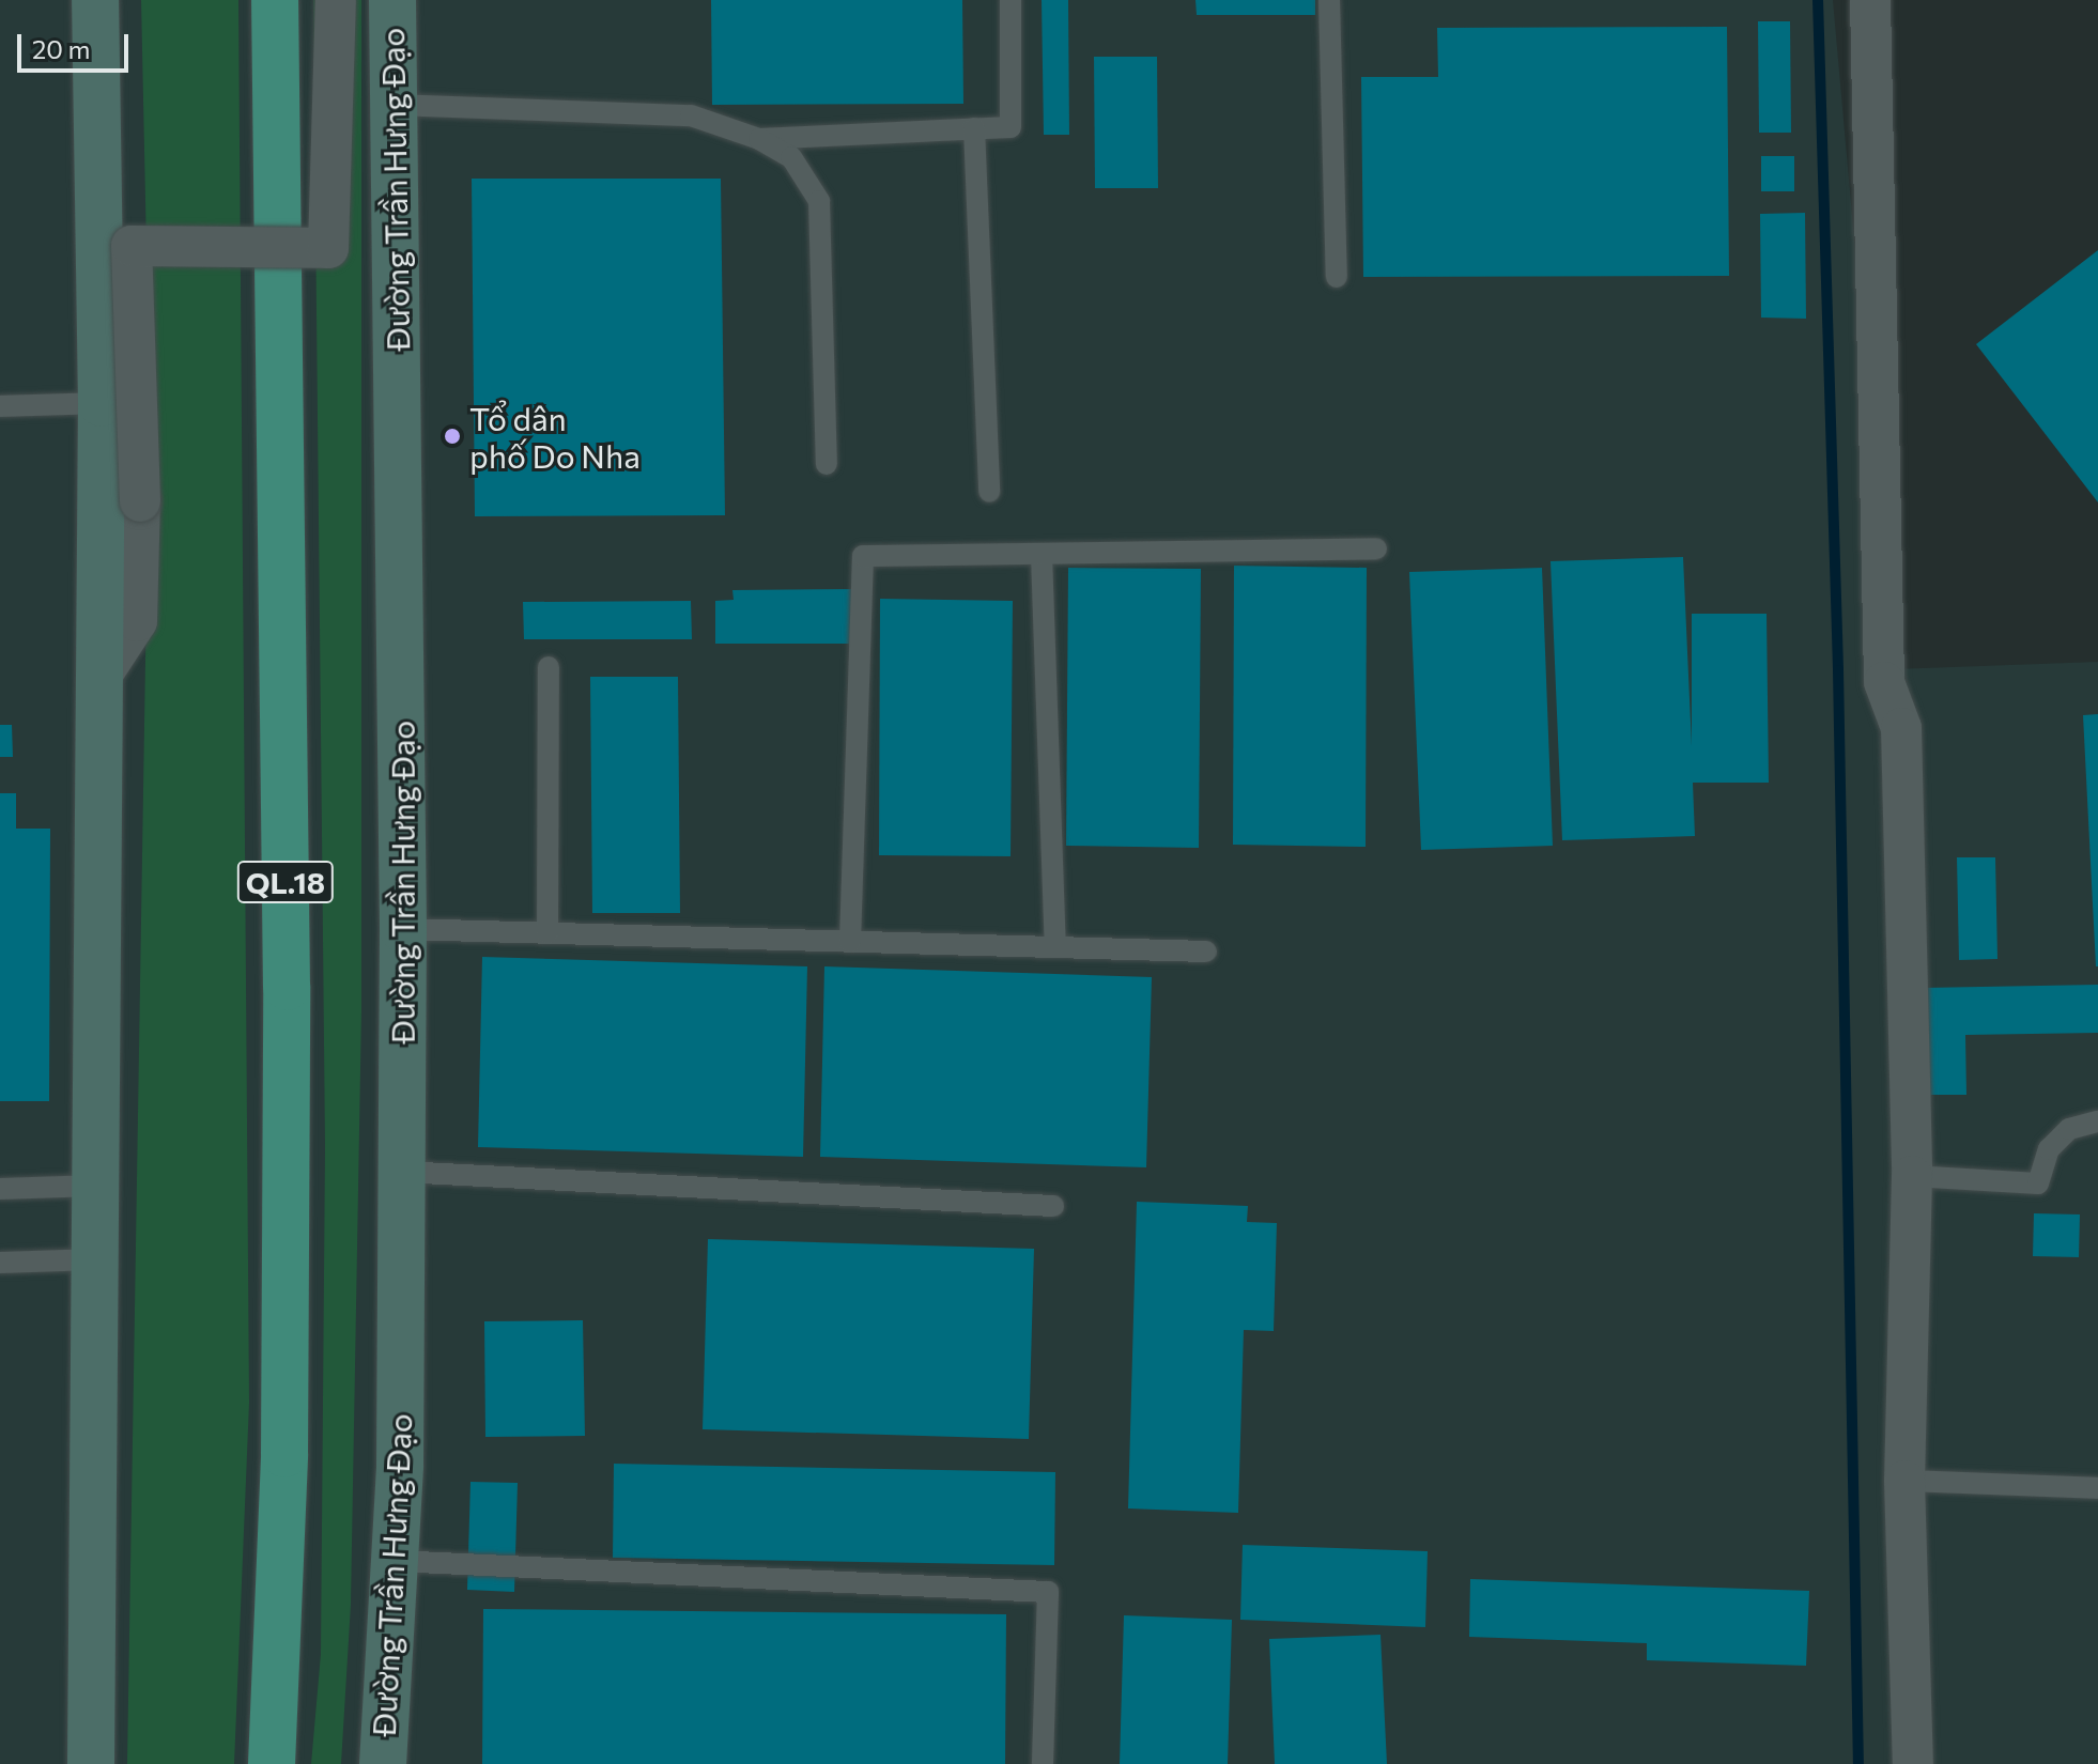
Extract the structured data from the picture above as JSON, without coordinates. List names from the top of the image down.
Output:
{
  "streets": {
    "highway": ["QL.18"],
    "main road": ["Đường Trần Hưng Đạo"]
  },
  "places": ["Tổ dân phố Do Nha"],
  "scale_bar": "20 m"
}
